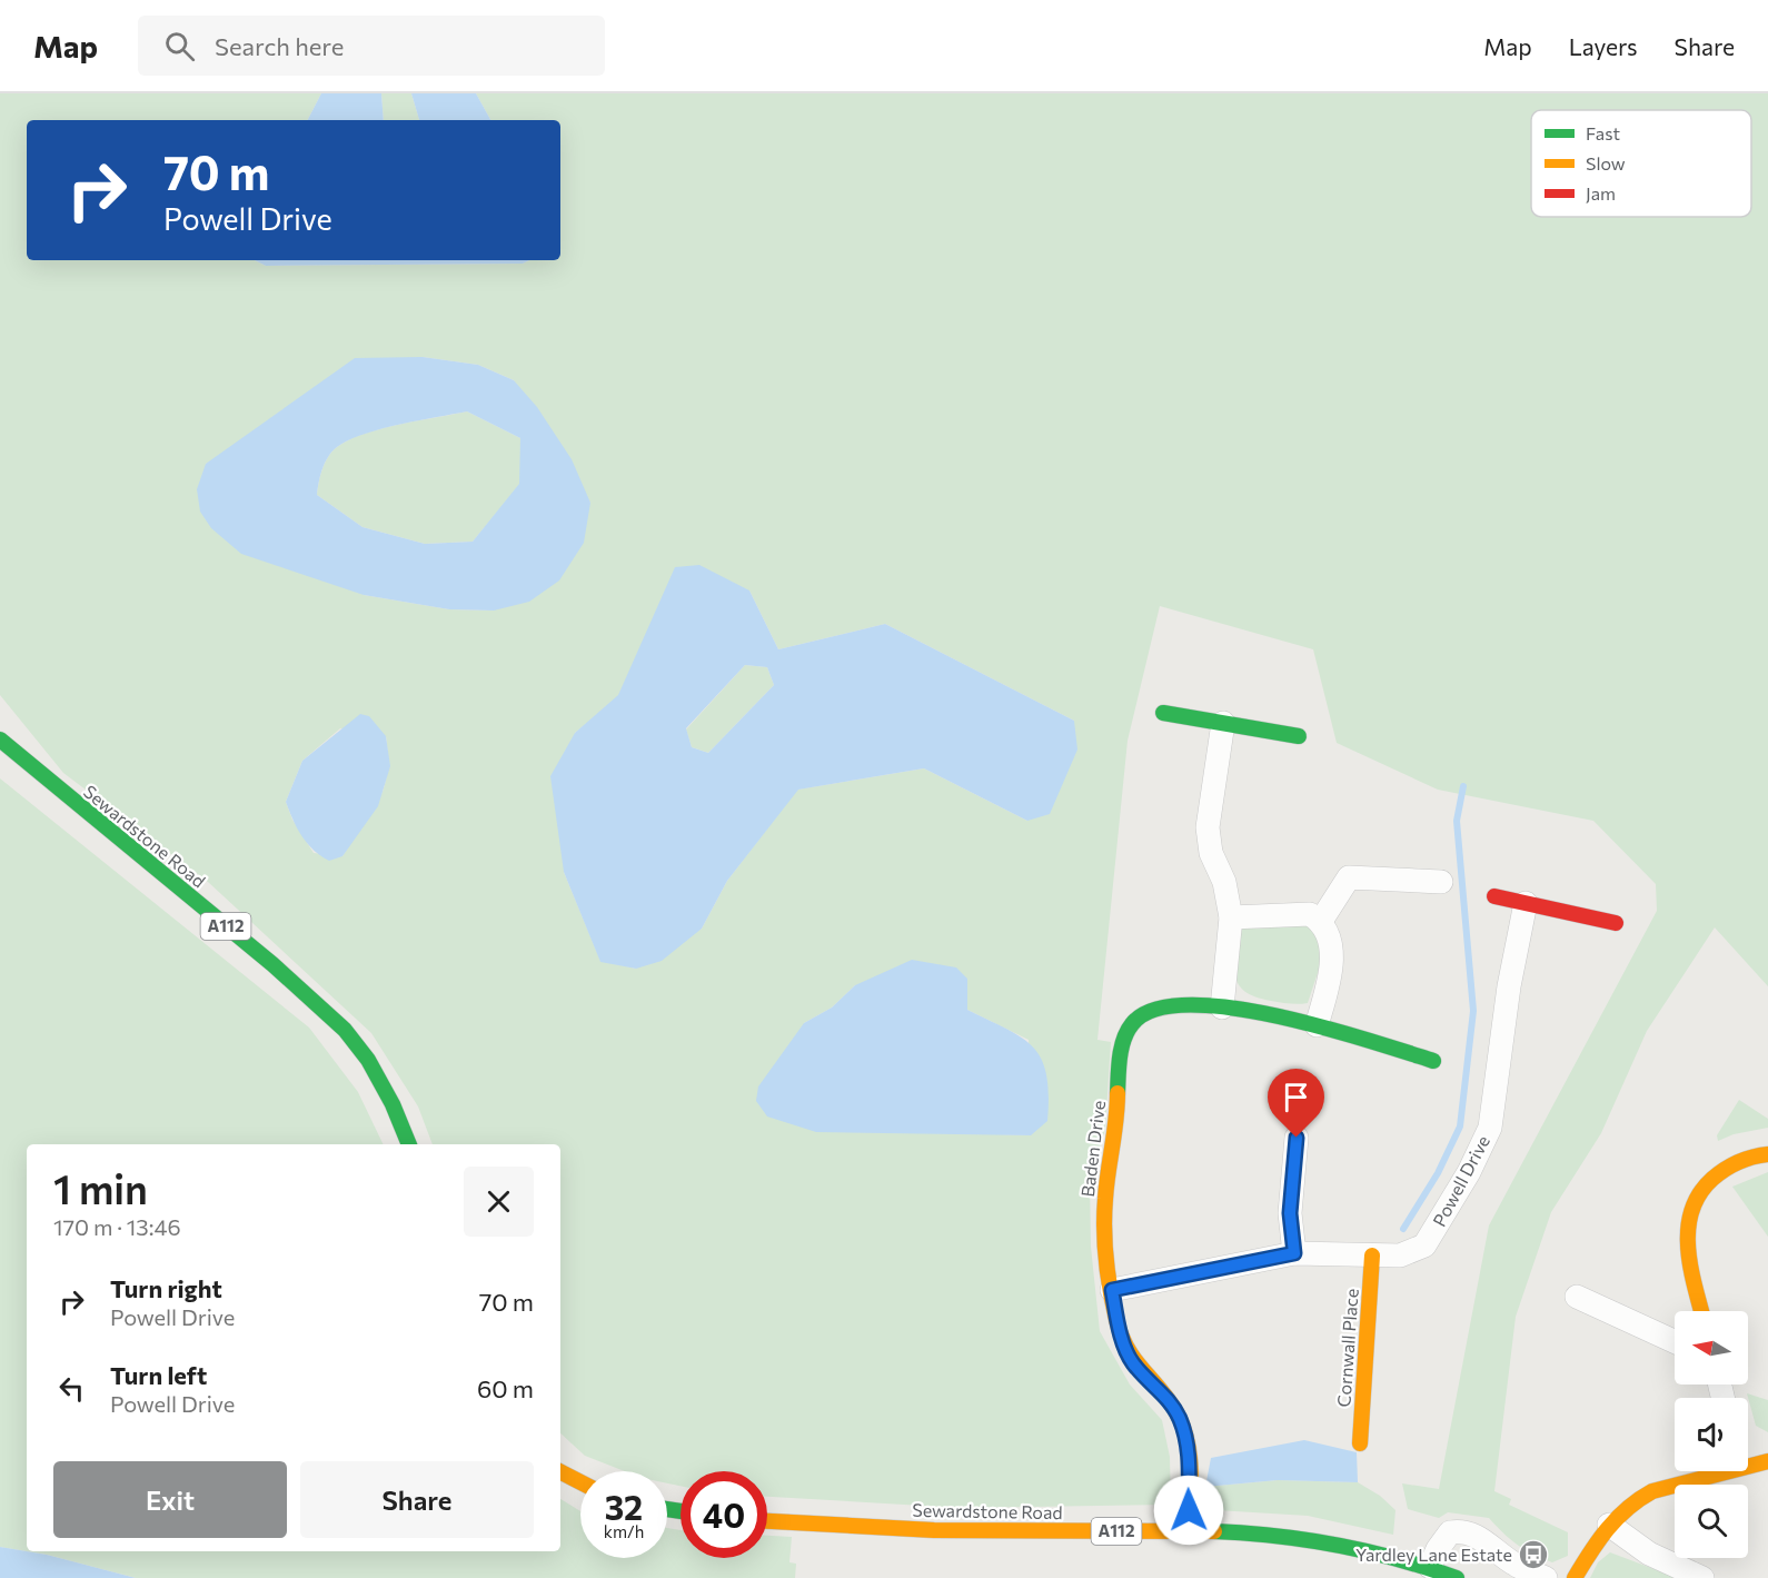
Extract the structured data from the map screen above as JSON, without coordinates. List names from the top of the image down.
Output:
{
  "streets": {
    "street": [
      "Sewardstone Road",
      "A112",
      "Baden Drive",
      "Powell Drive",
      "Cornwall Place"
    ]
  },
  "crossings": [
    ["Sewardstone Road", "Baden Drive"],
    ["Baden Drive", "Powell Drive"],
    ["Powell Drive", "Cornwall Place"]
  ],
  "places": {
    "bus stop": ["Yardley Lane Estate"]
  },
  "legend": ["Fast", "Slow", "Jam"],
  "north": "left",
  "page": {
    "header": "Map",
    "search": "Search here",
    "nav": ["Map", "Layers", "Share"],
    "turn": ["70 m", "Powell Drive"],
    "heading": ["1 min", "170 m · 13:46"],
    "list": [
      {
        "name": "Turn right",
        "note": "Powell Drive",
        "value": "70 m"
      },
      {
        "name": "Turn left",
        "note": "Powell Drive",
        "value": "60 m"
      }
    ],
    "buttons": ["Exit", "Share"],
    "speed": "32 km/h",
    "limit": "40"
  }
}
